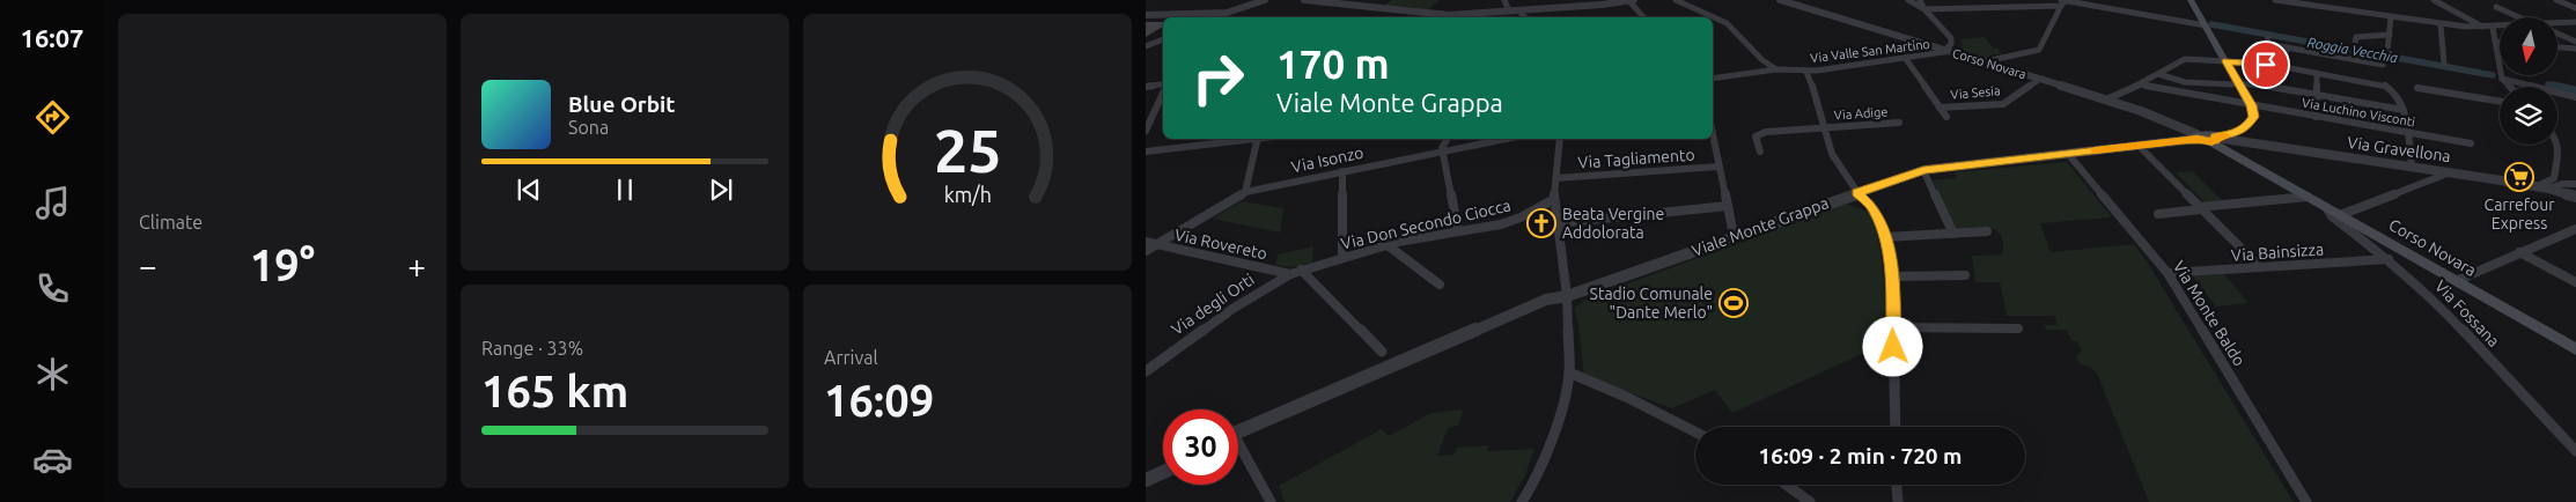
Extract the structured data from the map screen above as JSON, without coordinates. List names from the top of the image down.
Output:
{
  "streets": {
    "main road": ["Corso Novara"],
    "street": [
      "Via Valle San Martino",
      "Via Sesia",
      "Via Luchino Visconti",
      "Via Adige",
      "Via Gravellona",
      "Via Tagliamento",
      "Via Isonzo",
      "Via Don Secondo Ciocca",
      "Viale Monte Grappa",
      "Via Rovereto",
      "Via Bainsizza",
      "Via degli Orti",
      "Via Monte Baldo",
      "Via Fossana"
    ]
  },
  "crossings": [
    ["Via Valle San Martino", "Corso Novara"],
    ["Corso Novara", "Via Sesia"],
    ["Corso Novara", "Via Gravellona"],
    ["Corso Novara", "Viale Monte Grappa"],
    ["Corso Novara", "Via Fossana"],
    ["Via Isonzo", "Via Rovereto"],
    ["Via Don Secondo Ciocca", "Via degli Orti"],
    ["Viale Monte Grappa", "Via Monte Baldo"],
    ["Via Rovereto", "Via degli Orti"],
    ["Via Bainsizza", "Via Monte Baldo"],
    ["Via Bainsizza", "Via Fossana"]
  ],
  "water": ["Roggia Vecchia"],
  "places": {
    "supermarket": ["Carrefour Express"],
    "church": ["Beata Vergine Addolorata"],
    "sports": ["Stadio Comunale \"Dante Merlo\""]
  },
  "north": "bottom",
  "page": {
    "tabs": "16:07",
    "tile": [
      "Climate",
      ["Range · 33%", "165 km"],
      ["Arrival", "16:09"]
    ],
    "turn": ["170 m", "Viale Monte Grappa"],
    "song": ["Blue Orbit", "Sona"],
    "heat": ["−", "19°", "+"],
    "limit": "30",
    "trip": "16:09 · 2 min · 720 m",
    "gauge": ["25", "km/h"]
  }
}
